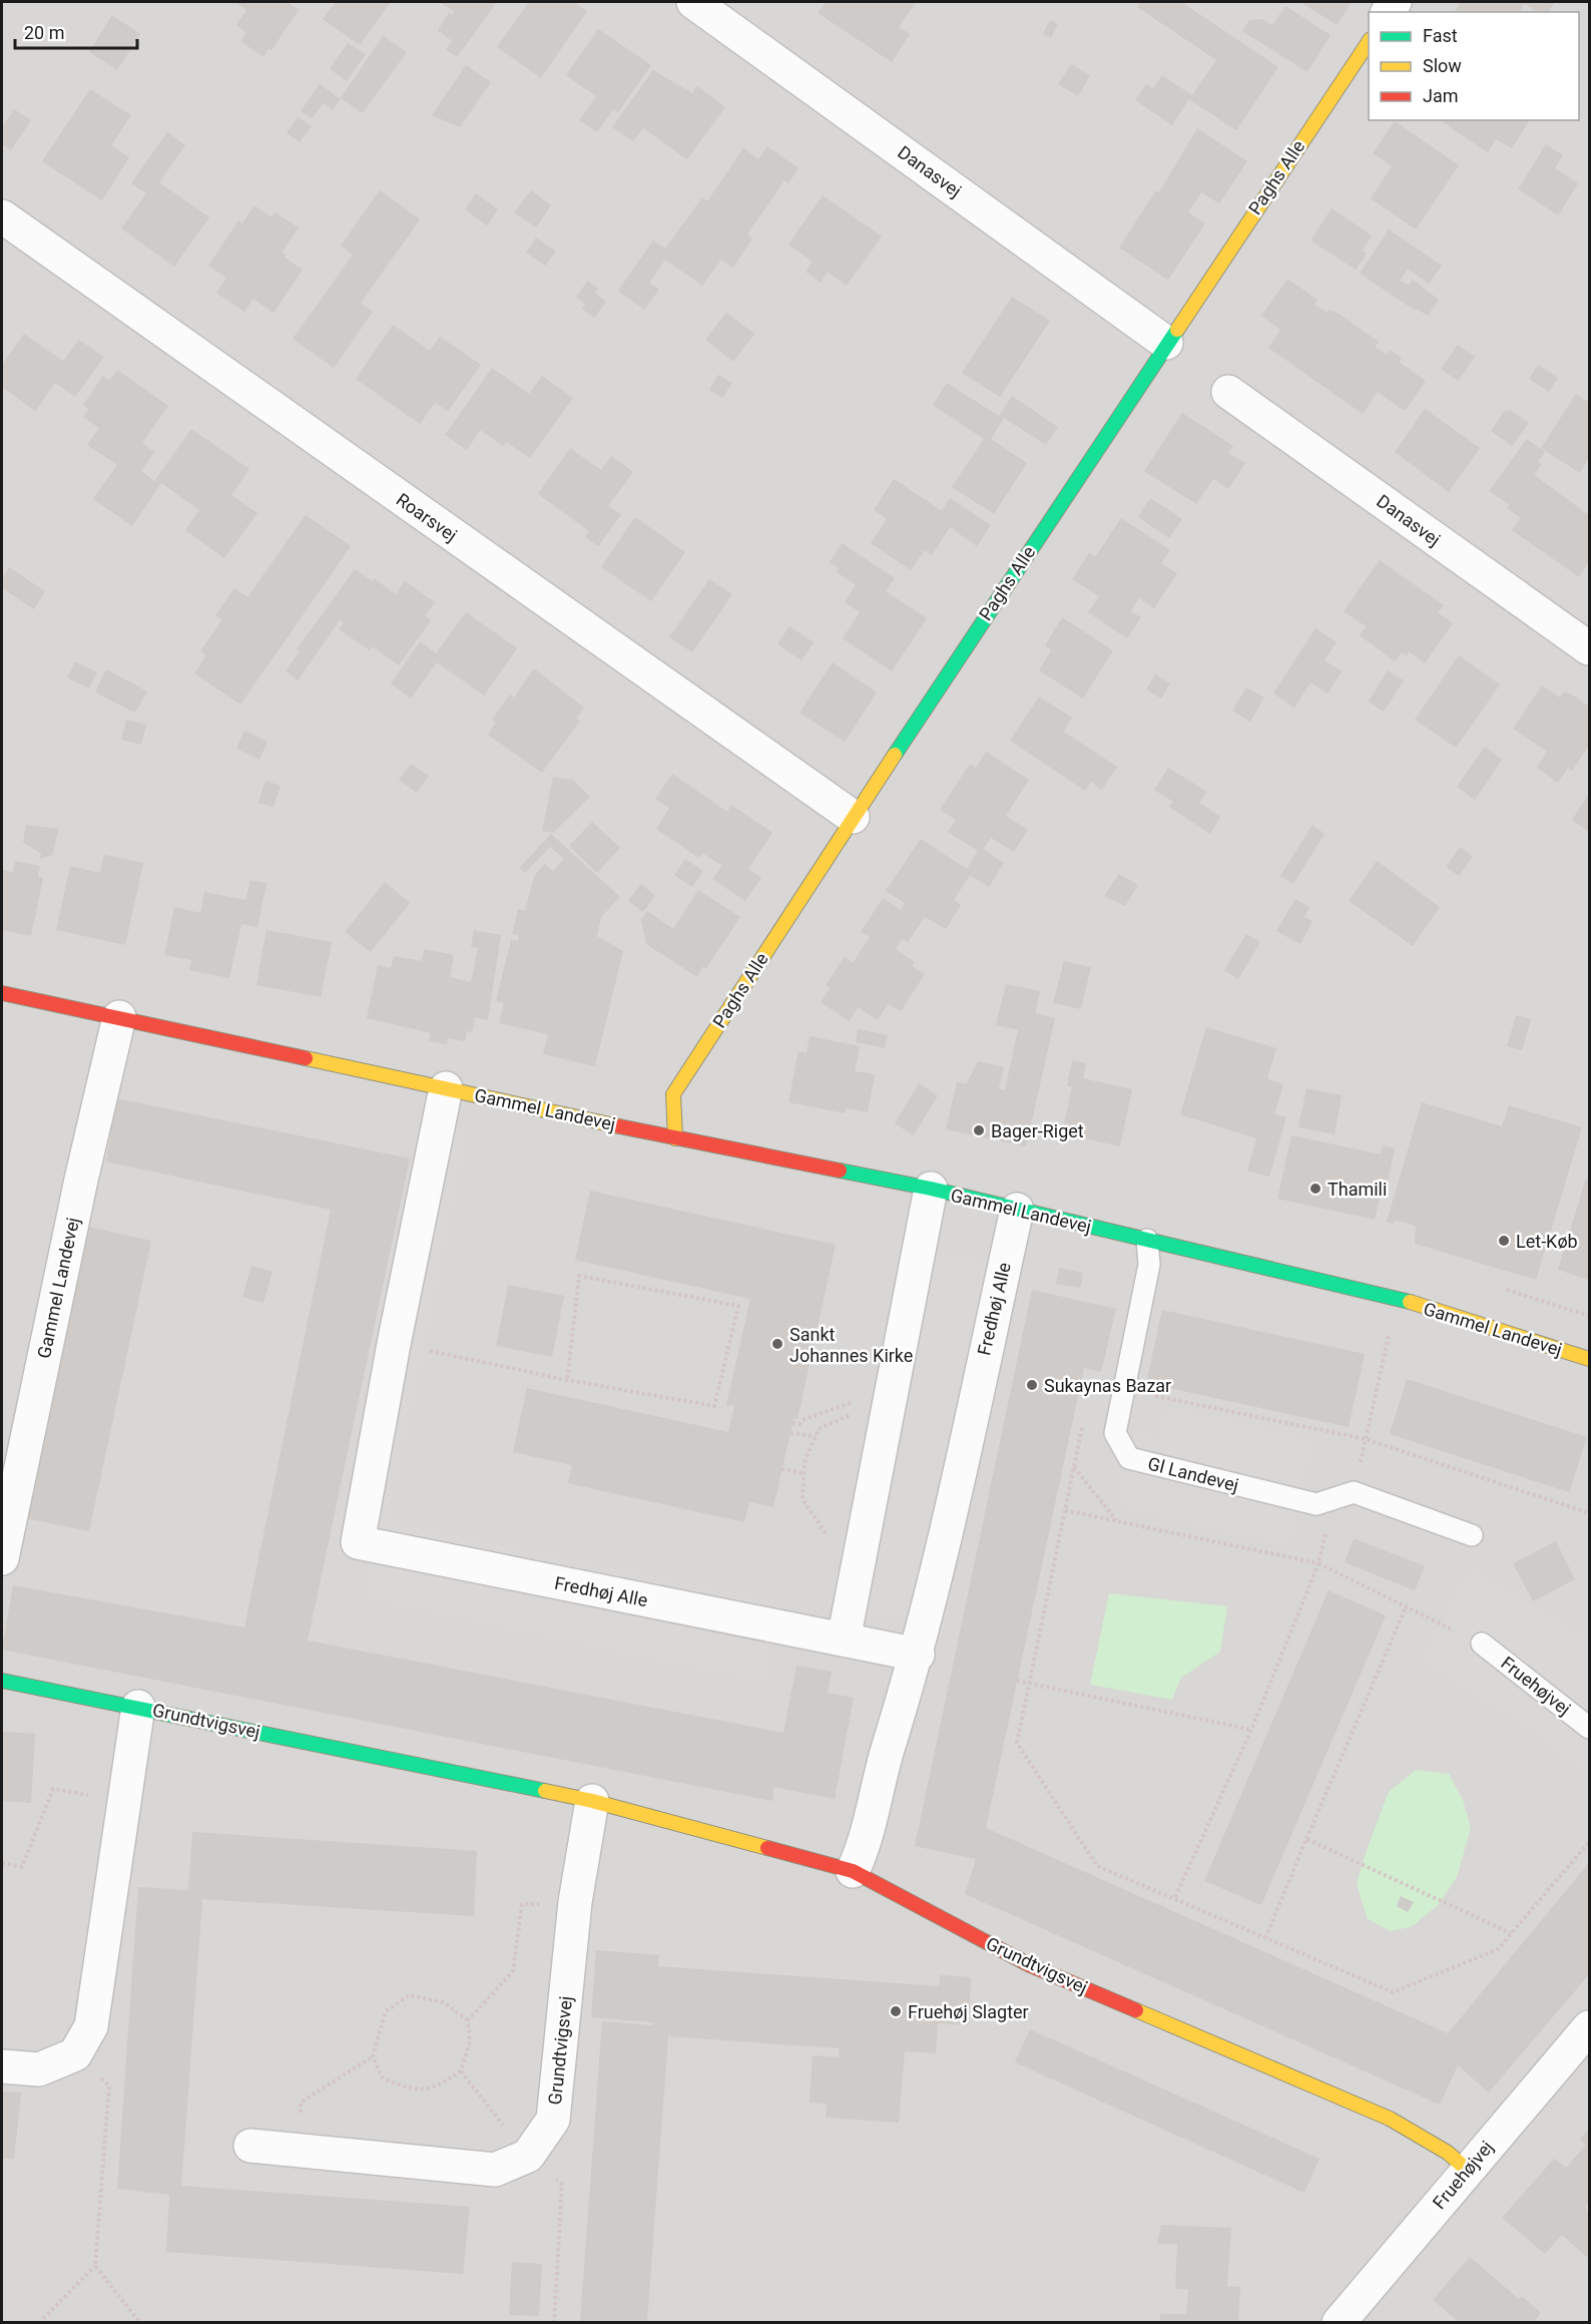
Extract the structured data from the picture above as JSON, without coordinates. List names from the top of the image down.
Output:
{
  "streets": {
    "street": [
      "Danasvej",
      "Paghs Alle",
      "Roarsvej",
      "Gammel Landevej",
      "Fredhøj Alle",
      "Fruehøjvej",
      "Grundtvigsvej"
    ],
    "lane": ["Gl Landevej"]
  },
  "crossings": [
    ["Danasvej", "Paghs Alle"],
    ["Paghs Alle", "Roarsvej"],
    ["Paghs Alle", "Gammel Landevej"],
    ["Gammel Landevej", "Fredhøj Alle"],
    ["Gammel Landevej", "Gl Landevej"],
    ["Fredhøj Alle", "Grundtvigsvej"],
    ["Fruehøjvej", "Grundtvigsvej"]
  ],
  "places": [
    "Bager-Riget",
    "Thamili",
    "Let-Køb",
    "Sankt Johannes Kirke",
    "Sukaynas Bazar",
    "Fruehøj Slagter"
  ],
  "legend": ["Fast", "Slow", "Jam"],
  "scale_bar": "20 m"
}
